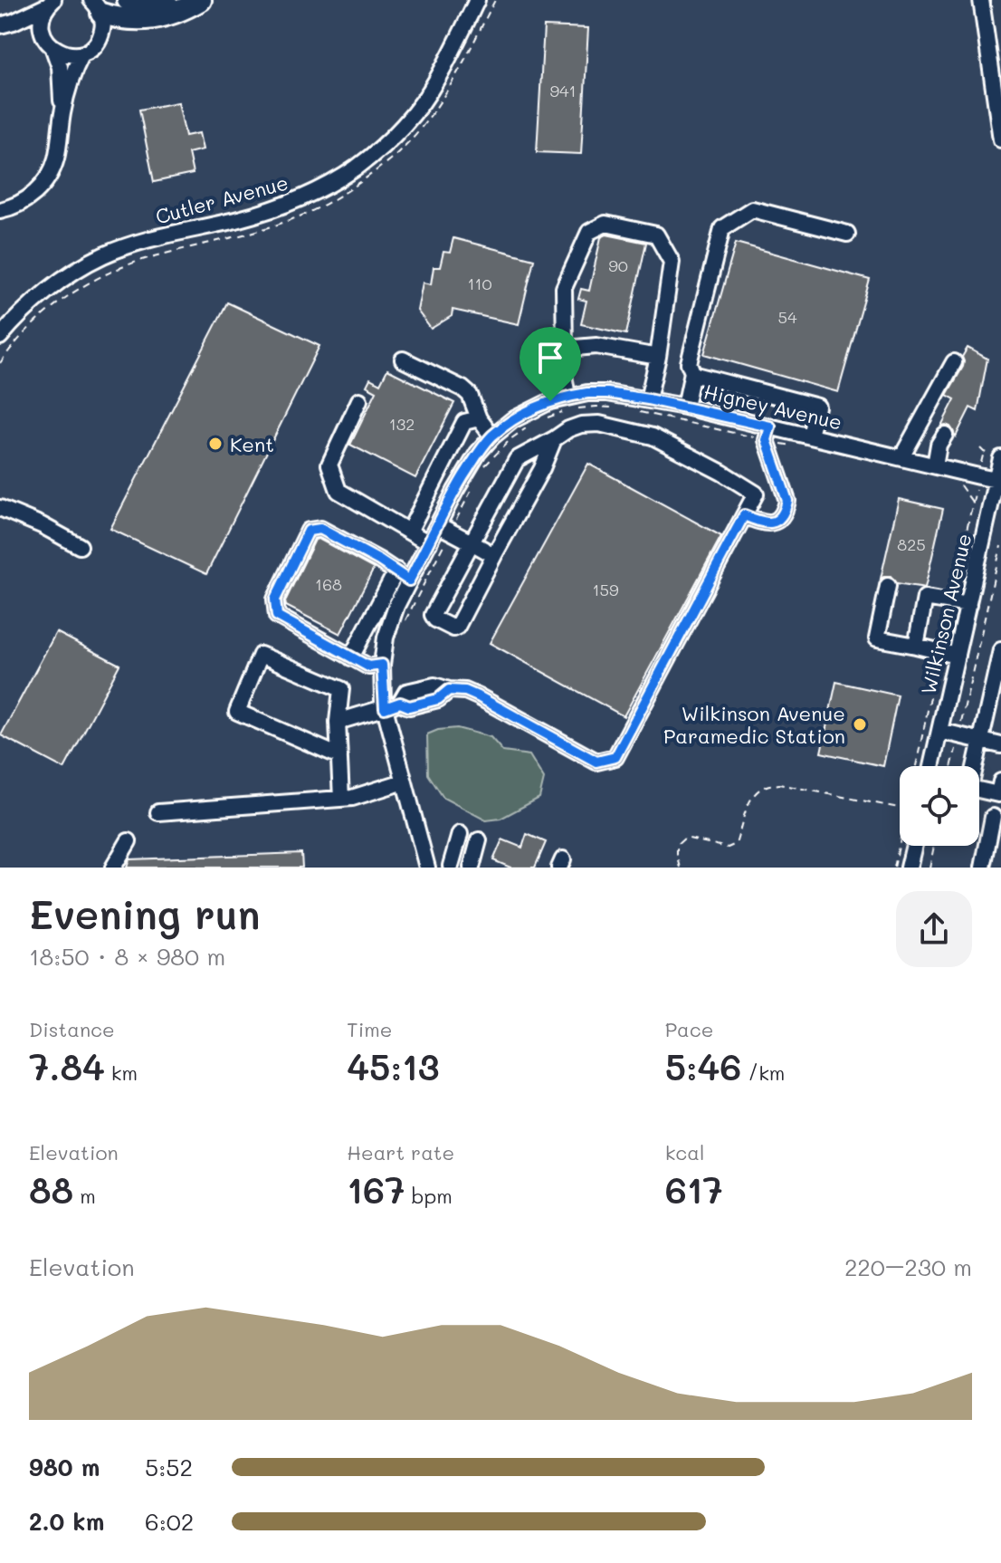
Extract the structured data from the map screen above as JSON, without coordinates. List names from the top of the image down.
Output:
{
  "streets": {
    "street": ["Cutler Avenue", "Higney Avenue", "Wilkinson Avenue"]
  },
  "crossings": [
    ["Higney Avenue", "Wilkinson Avenue"]
  ],
  "places": ["Kent", "Wilkinson Avenue Paramedic Station"],
  "house_numbers": [
    "941",
    "90",
    "110",
    "54",
    "132",
    "825",
    "168",
    "159"
  ],
  "page": {
    "heading": ["Evening run", "18:50 · 8 × 980 m"],
    "stats": [
      ["Distance", "7.84 km"],
      ["Time", "45:13"],
      ["Pace", "5:46 /km"],
      ["Elevation", "88 m"],
      ["Heart rate", "167 bpm"],
      ["kcal", "617"]
    ],
    "chart": ["Elevation", "220–230 m"],
    "list": [
      {
        "name": "980 m",
        "note": "5:52"
      },
      {
        "name": "2.0 km",
        "note": "6:02"
      }
    ]
  }
}
